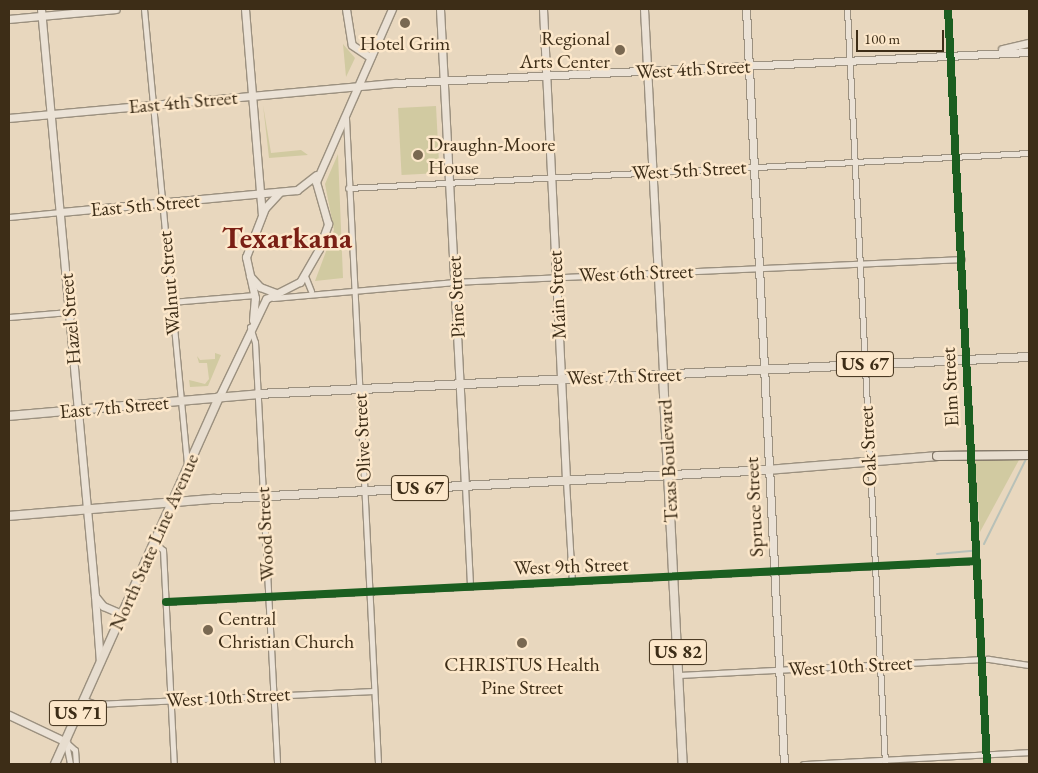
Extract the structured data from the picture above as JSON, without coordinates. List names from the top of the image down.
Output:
{
  "streets": {
    "main road": [
      "US 67",
      "West 7th Street",
      "East 7th Street",
      "Texas Boulevard",
      "North State Line Avenue",
      "US 82",
      "US 71"
    ],
    "street": [
      "West 4th Street",
      "East 4th Street",
      "West 5th Street",
      "East 5th Street",
      "West 6th Street",
      "Walnut Street",
      "Main Street",
      "Pine Street",
      "Hazel Street",
      "Elm Street",
      "Olive Street",
      "Oak Street",
      "Spruce Street",
      "Wood Street",
      "West 9th Street",
      "West 10th Street"
    ]
  },
  "crossings": [
    ["West 4th Street", "East 4th Street"],
    ["West 4th Street", "Main Street"],
    ["West 4th Street", "Pine Street"],
    ["West 4th Street", "Elm Street"],
    ["West 4th Street", "Oak Street"],
    ["West 4th Street", "Texas Boulevard"],
    ["West 4th Street", "Spruce Street"],
    ["West 4th Street", "North State Line Avenue"],
    ["East 4th Street", "Walnut Street"],
    ["East 4th Street", "Hazel Street"],
    ["East 4th Street", "North State Line Avenue"],
    ["West 5th Street", "Main Street"],
    ["West 5th Street", "Pine Street"],
    ["West 5th Street", "Elm Street"],
    ["West 5th Street", "Olive Street"],
    ["West 5th Street", "Oak Street"],
    ["West 5th Street", "Texas Boulevard"],
    ["West 5th Street", "Spruce Street"],
    ["East 5th Street", "Walnut Street"],
    ["East 5th Street", "Hazel Street"],
    ["East 5th Street", "North State Line Avenue"],
    ["West 6th Street", "Main Street"],
    ["West 6th Street", "Pine Street"],
    ["West 6th Street", "Elm Street"],
    ["West 6th Street", "Olive Street"],
    ["West 6th Street", "Oak Street"],
    ["West 6th Street", "Texas Boulevard"],
    ["West 6th Street", "Spruce Street"],
    ["West 6th Street", "North State Line Avenue"],
    ["Walnut Street", "East 7th Street"],
    ["Walnut Street", "North State Line Avenue"],
    ["Main Street", "US 67"],
    ["Main Street", "West 7th Street"],
    ["Main Street", "West 9th Street"],
    ["Pine Street", "US 67"],
    ["Pine Street", "West 7th Street"],
    ["Pine Street", "West 9th Street"],
    ["Hazel Street", "US 67"],
    ["Hazel Street", "East 7th Street"],
    ["Hazel Street", "US 71"],
    ["US 67", "Olive Street"],
    ["US 67", "Oak Street"],
    ["US 67", "Texas Boulevard"],
    ["US 67", "Spruce Street"],
    ["US 67", "Wood Street"],
    ["US 67", "North State Line Avenue"],
    ["West 7th Street", "Elm Street"],
    ["West 7th Street", "East 7th Street"],
    ["West 7th Street", "Olive Street"],
    ["West 7th Street", "Oak Street"],
    ["West 7th Street", "Texas Boulevard"],
    ["West 7th Street", "Spruce Street"],
    ["West 7th Street", "Wood Street"],
    ["West 7th Street", "North State Line Avenue"],
    ["Elm Street", "West 9th Street"],
    ["Elm Street", "West 10th Street"],
    ["East 7th Street", "North State Line Avenue"],
    ["Olive Street", "North State Line Avenue"],
    ["Olive Street", "West 9th Street"],
    ["Olive Street", "West 10th Street"],
    ["Oak Street", "West 9th Street"],
    ["Oak Street", "West 10th Street"],
    ["Texas Boulevard", "West 9th Street"],
    ["Texas Boulevard", "West 10th Street"],
    ["Spruce Street", "West 9th Street"],
    ["Spruce Street", "West 10th Street"],
    ["Wood Street", "North State Line Avenue"],
    ["Wood Street", "West 9th Street"],
    ["Wood Street", "West 10th Street"],
    ["North State Line Avenue", "West 10th Street"],
    ["North State Line Avenue", "US 71"]
  ],
  "districts": ["Texarkana"],
  "places": [
    "Hotel Grim",
    "Regional Arts Center",
    "Draughn-Moore House",
    "Central Christian Church",
    "CHRISTUS Health Pine Street"
  ],
  "scale_bar": "100 m"
}
